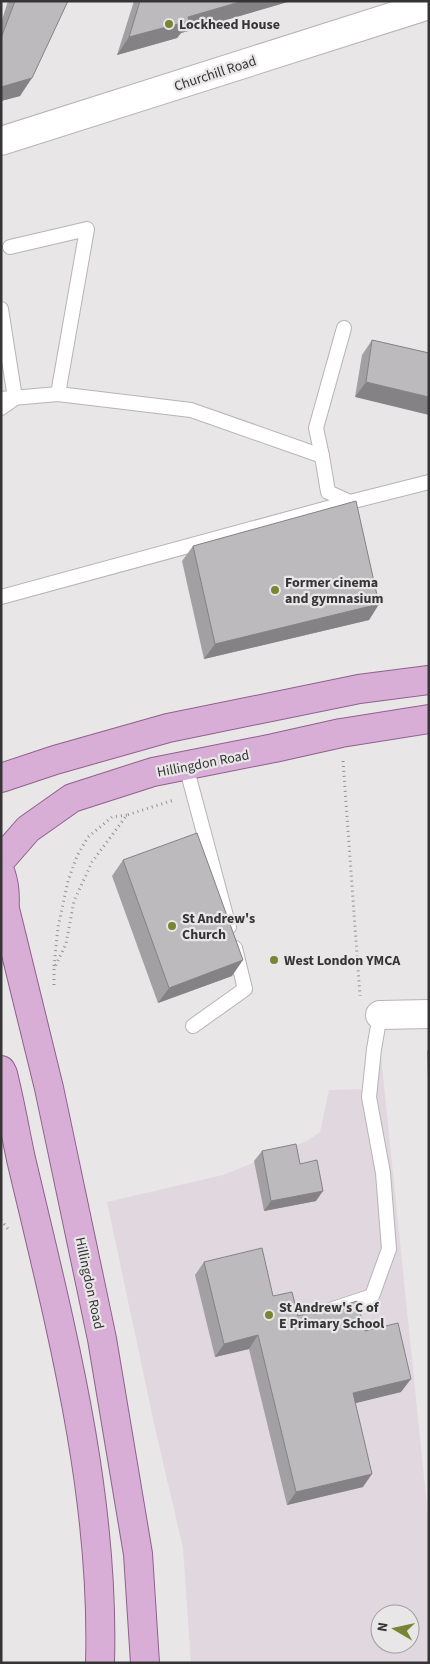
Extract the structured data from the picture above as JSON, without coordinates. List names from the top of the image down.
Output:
{
  "streets": {
    "main road": ["Hillingdon Road"],
    "street": ["Churchill Road"]
  },
  "places": [
    "Lockheed House",
    "Former cinema and gymnasium",
    "St Andrew's Church",
    "West London YMCA",
    "St Andrew's C of E Primary School"
  ],
  "north": "left"
}
